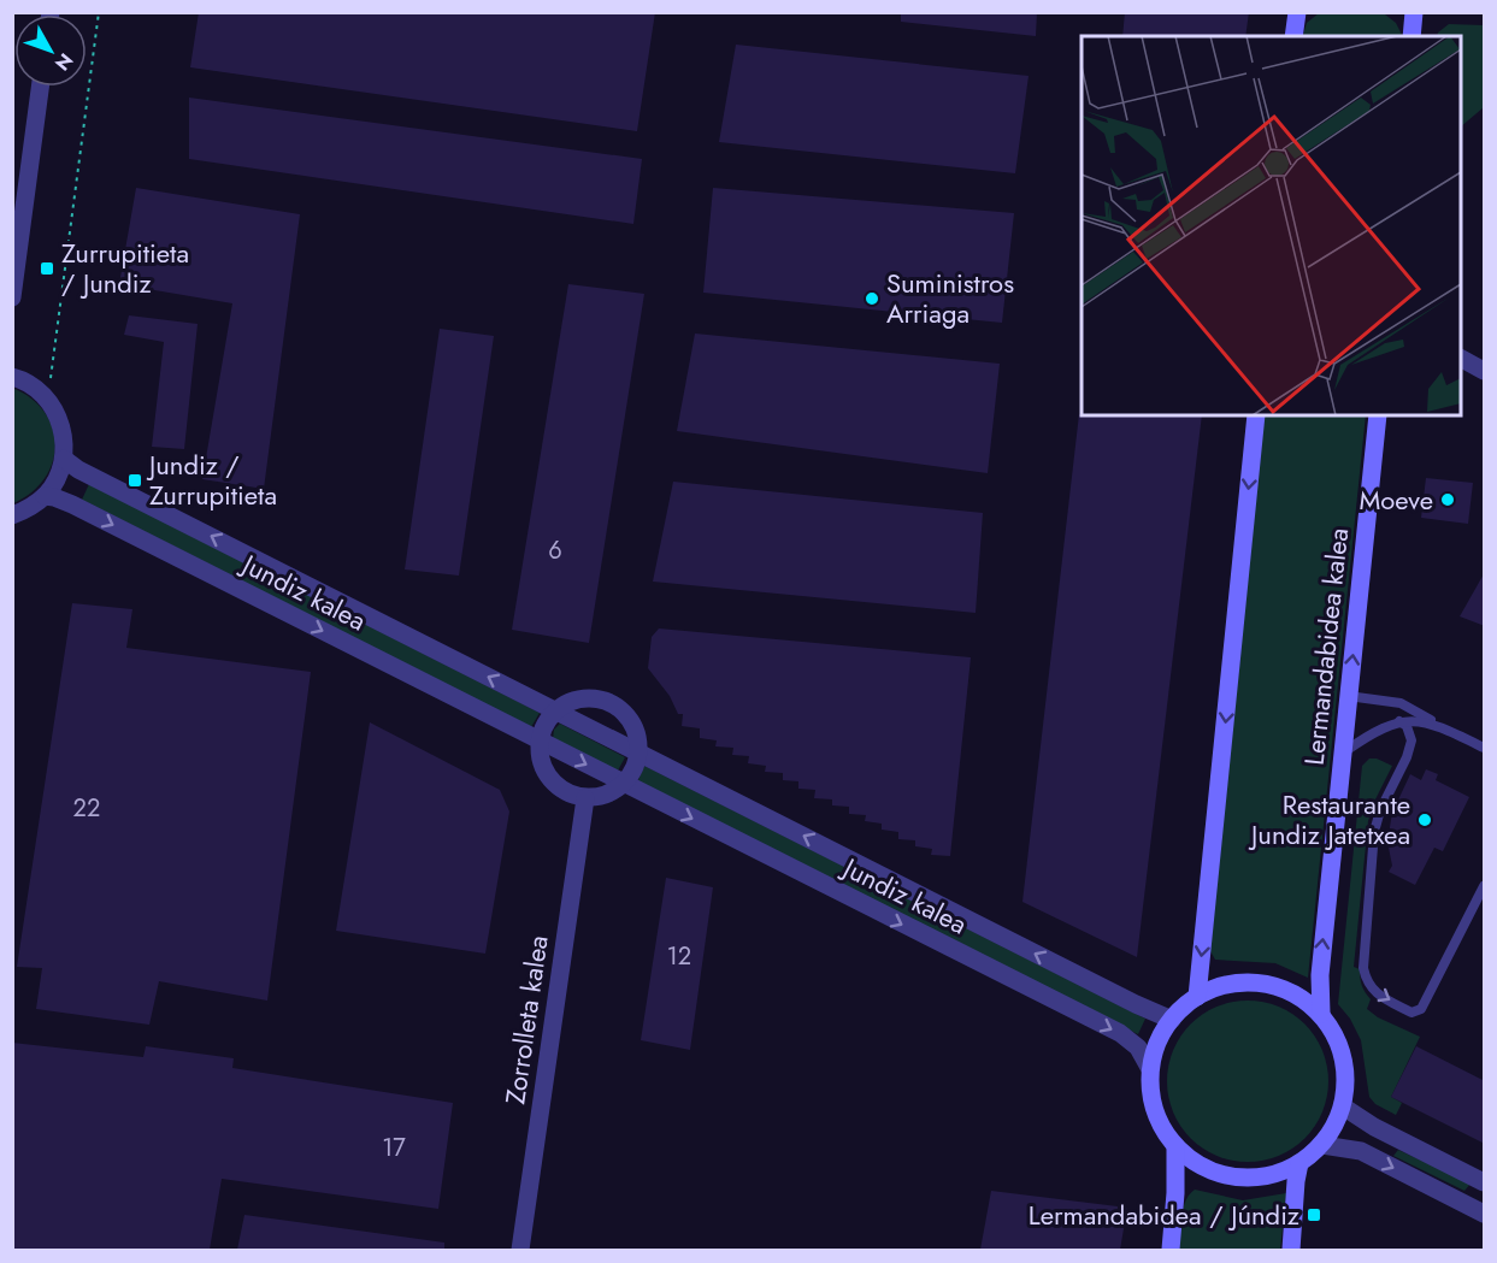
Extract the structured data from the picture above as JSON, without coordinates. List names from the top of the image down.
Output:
{
  "streets": {
    "street": ["Jundiz kalea", "Lermandabidea kalea", "Zorrolleta kalea"]
  },
  "crossings": [
    ["Jundiz kalea", "Lermandabidea kalea"]
  ],
  "places": {
    "transit": ["Zurrupitieta / Jundiz", "Jundiz / Zurrupitieta", "Lermandabidea / Júndiz"],
    "other": ["Suministros Arriaga", "Moeve", "Restaurante Jundiz Jatetxea"]
  },
  "house_numbers": [
    "6",
    "22",
    "12",
    "17"
  ],
  "north": "bottom right"
}
